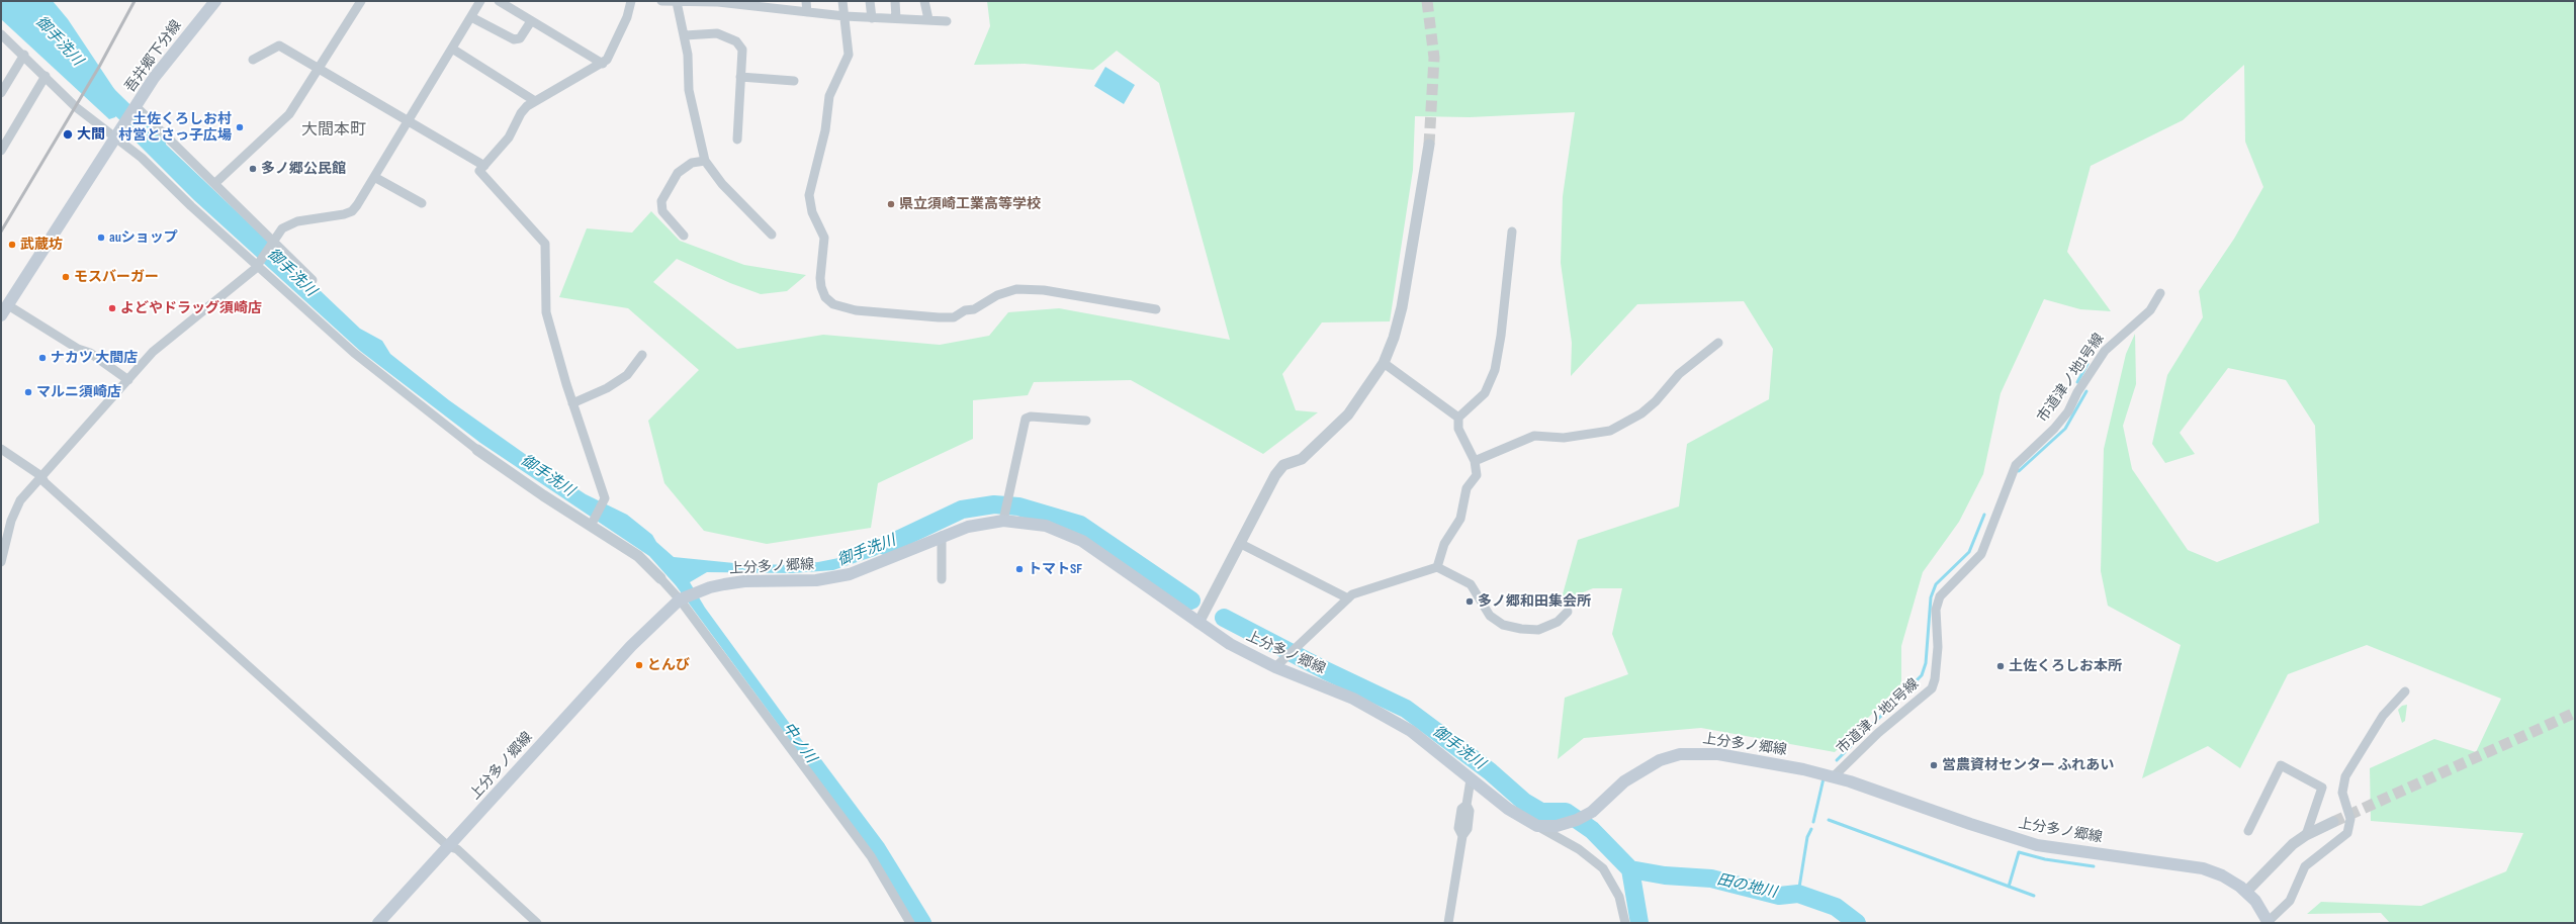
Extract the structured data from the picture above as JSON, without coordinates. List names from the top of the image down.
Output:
{
  "streets": {
    "main road": ["吾井郷下分線", "上分多ノ郷線"],
    "street": ["市道津ノ地1号線"]
  },
  "crossings": [
    ["市道津ノ地1号線", "上分多ノ郷線"]
  ],
  "districts": ["大間本町"],
  "water": ["御手洗川", "中ノ川", "田の地川"],
  "places": [
    "土佐くろしお村 村営とさっ子広場",
    "大間",
    "多ノ郷公民館",
    "県立須崎工業高等学校",
    "auショップ",
    "武蔵坊",
    "モスバーガー",
    "よどやドラッグ須崎店",
    "ナカツ 大間店",
    "マルニ須崎店",
    "トマトSF",
    "多ノ郷和田集会所",
    "とんび",
    "土佐くろしお本所",
    "営農資材センター ふれあい"
  ]
}
